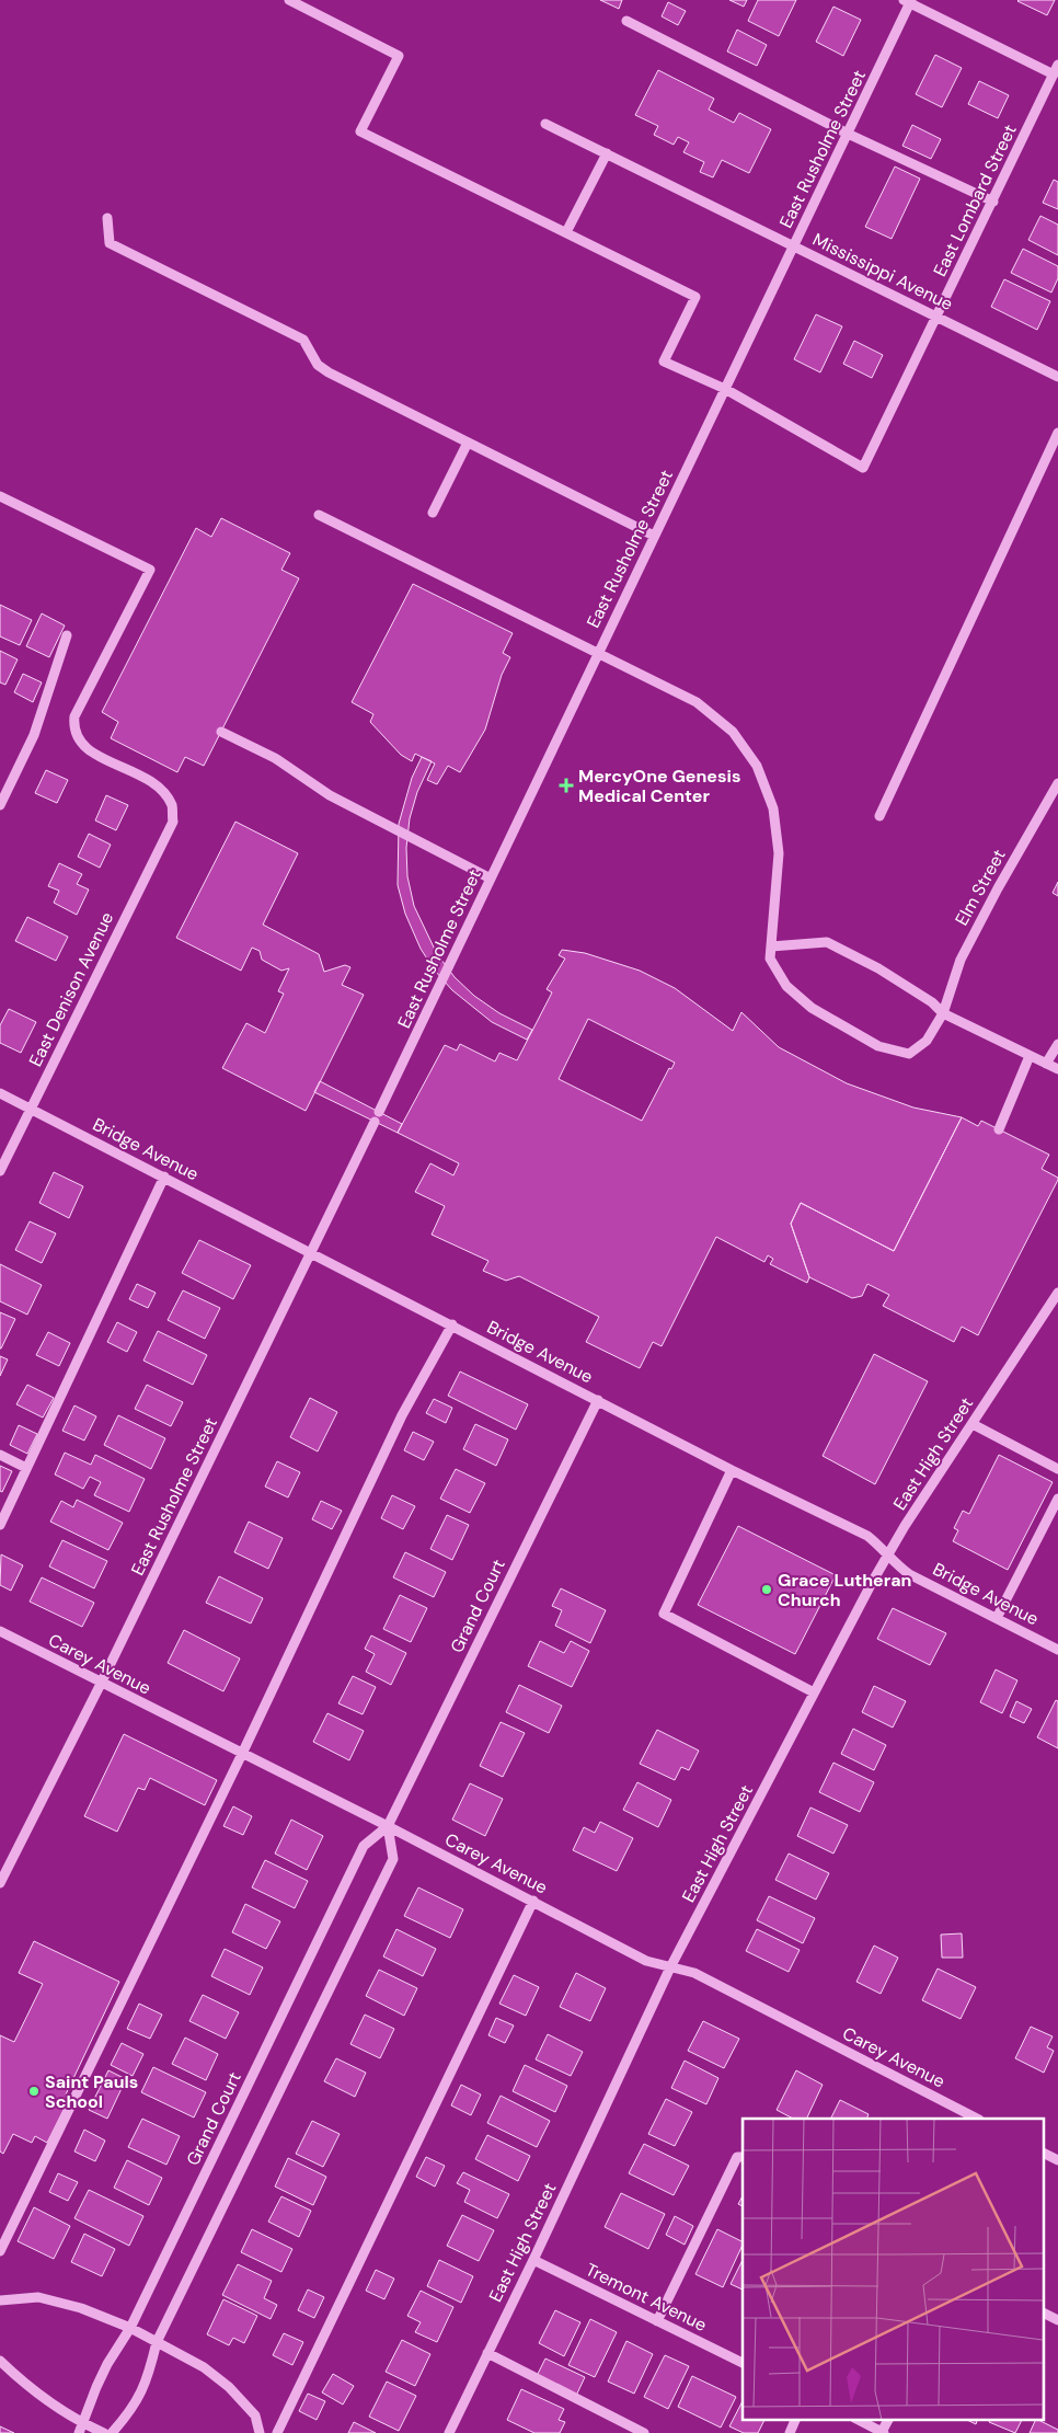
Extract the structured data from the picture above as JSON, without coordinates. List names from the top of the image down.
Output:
{
  "streets": {
    "street": [
      "East Rusholme Street",
      "East Lombard Street",
      "Mississippi Avenue",
      "Elm Street",
      "East Denison Avenue",
      "Bridge Avenue",
      "East High Street",
      "Grand Court",
      "Carey Avenue",
      "Tremont Avenue"
    ]
  },
  "crossings": [
    ["East Rusholme Street", "East Lombard Street"],
    ["East Rusholme Street", "Mississippi Avenue"],
    ["East Rusholme Street", "Bridge Avenue"],
    ["East Rusholme Street", "Carey Avenue"],
    ["East Lombard Street", "Mississippi Avenue"],
    ["East Denison Avenue", "Bridge Avenue"],
    ["Bridge Avenue", "East High Street"],
    ["Bridge Avenue", "Grand Court"],
    ["East High Street", "Carey Avenue"],
    ["East High Street", "Tremont Avenue"],
    ["Grand Court", "Carey Avenue"]
  ],
  "places": {
    "health": ["MercyOne Genesis Medical Center"],
    "other": ["Grace Lutheran Church", "Saint Pauls School"]
  }
}
